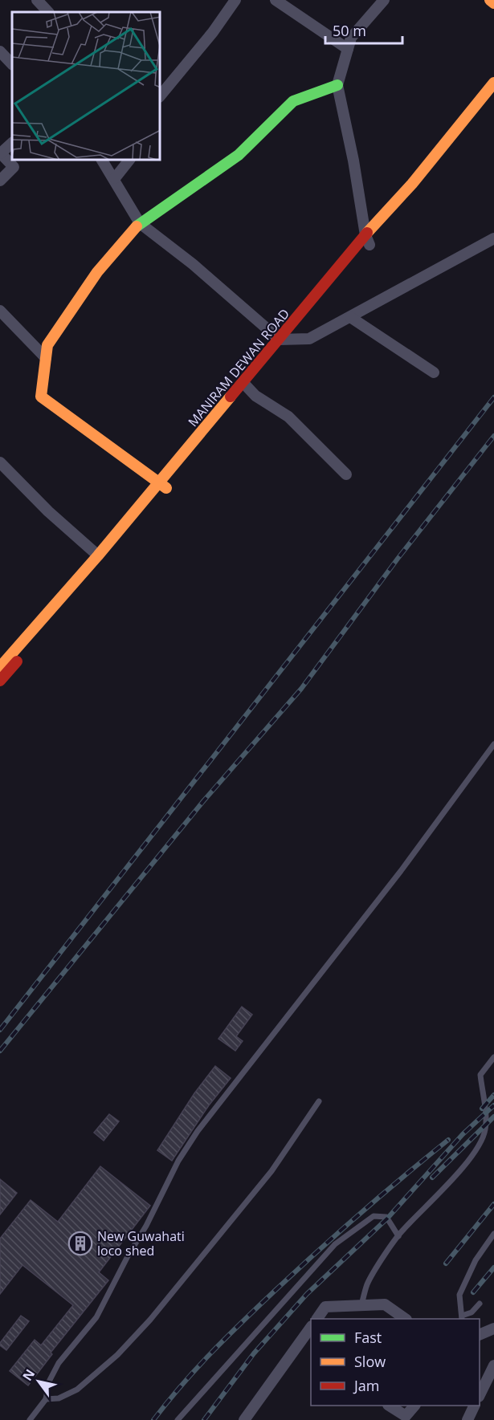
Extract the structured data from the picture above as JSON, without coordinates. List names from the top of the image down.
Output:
{
  "streets": {
    "main road": ["MANIRAM DEWAN ROAD"]
  },
  "places": {
    "building": ["New Guwahati loco shed"]
  },
  "legend": ["Fast", "Slow", "Jam"],
  "scale_bar": "50 m",
  "north": "top left"
}
